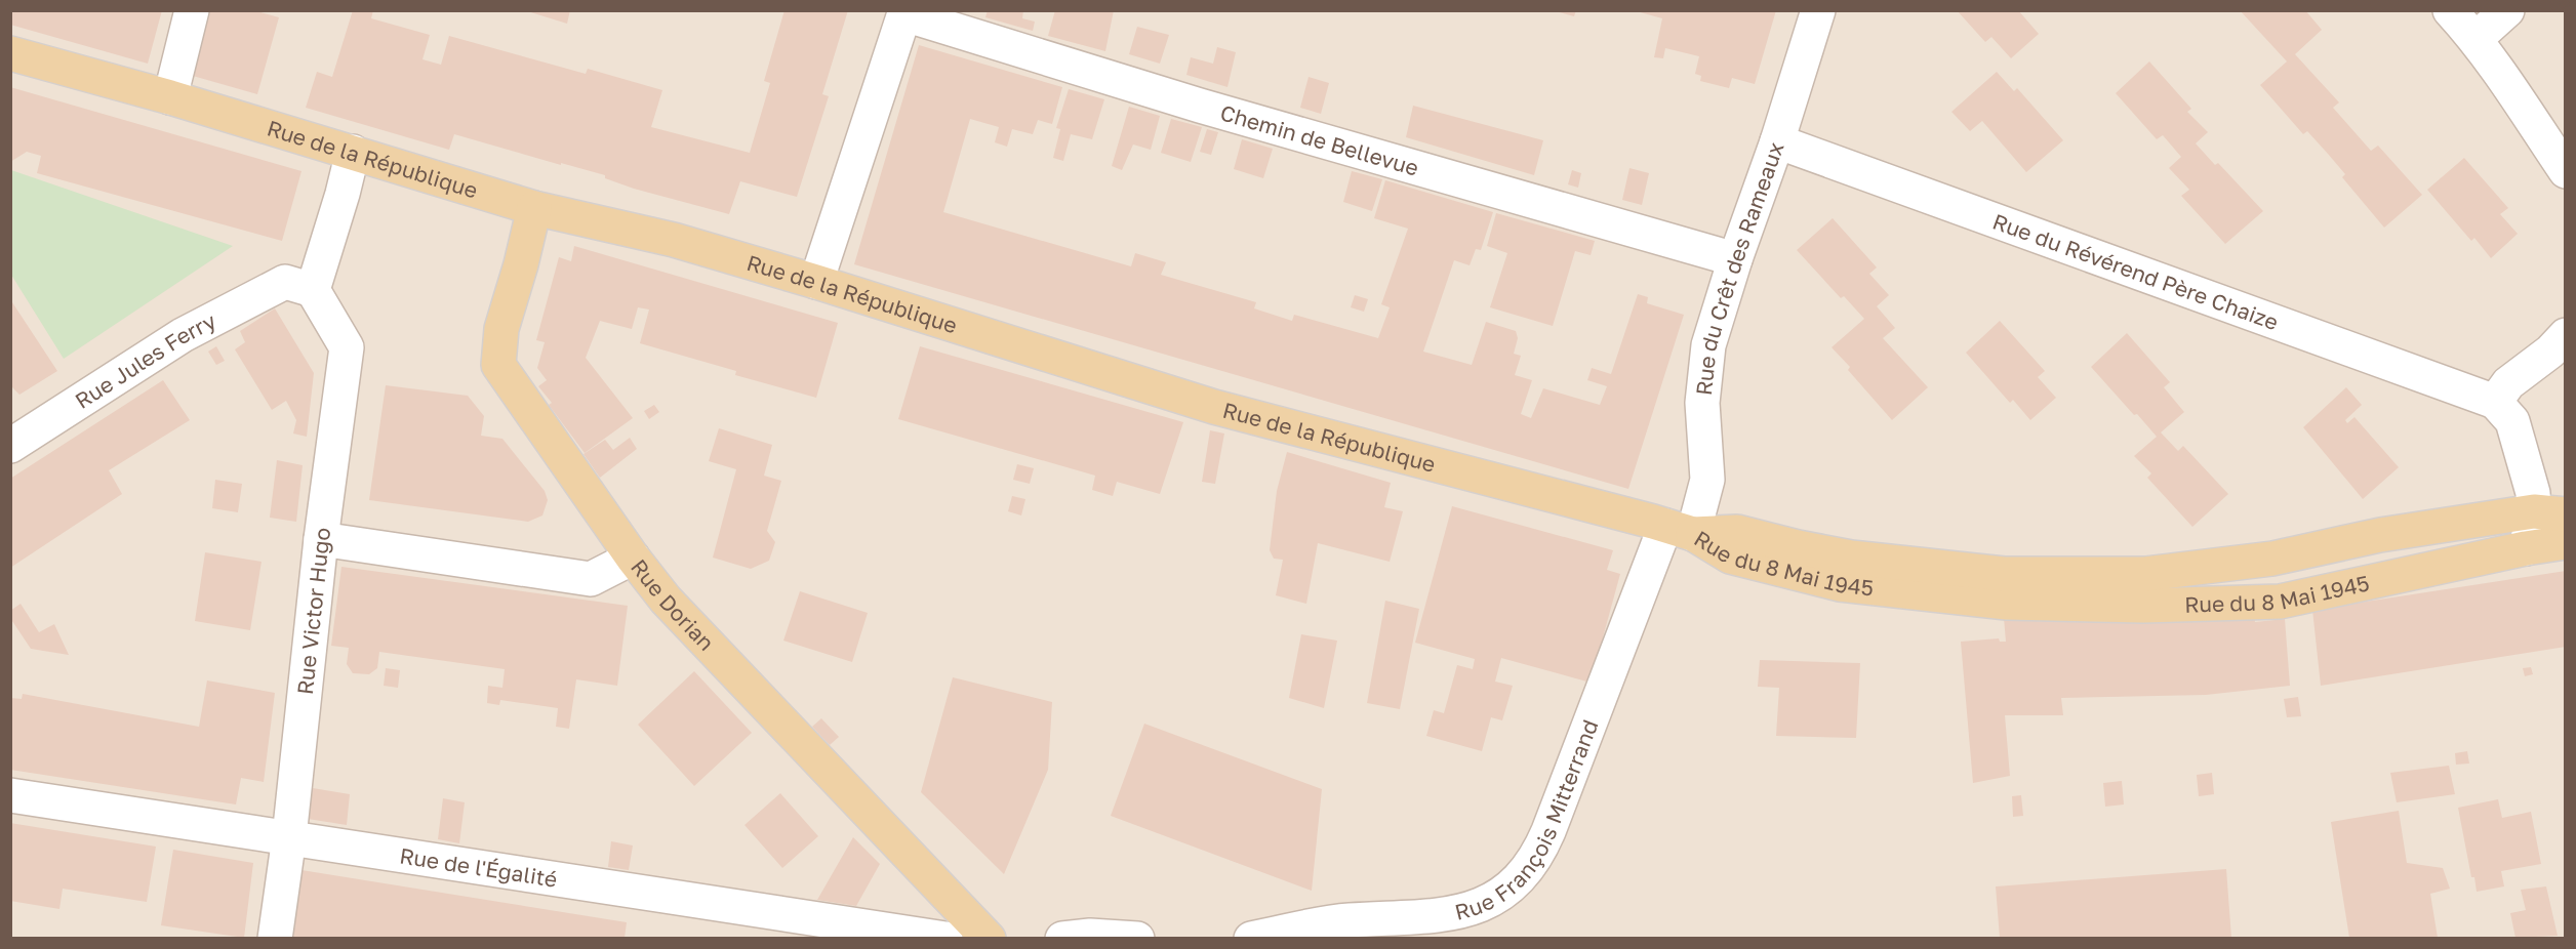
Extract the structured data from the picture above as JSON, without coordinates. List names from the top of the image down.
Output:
{
  "streets": {
    "main road": ["Rue de la République", "Rue du 8 Mai 1945", "Rue Dorian"],
    "street": [
      "Chemin de Bellevue",
      "Rue du Crêt des Rameaux",
      "Rue du Révérend Père Chaize",
      "Rue Jules Ferry",
      "Rue Victor Hugo",
      "Rue François Mitterrand",
      "Rue de l'Égalité"
    ]
  },
  "crossings": [
    ["Chemin de Bellevue", "Rue du Crêt des Rameaux"],
    ["Rue de la République", "Rue du Crêt des Rameaux"],
    ["Rue de la République", "Rue du 8 Mai 1945"],
    ["Rue de la République", "Rue Dorian"],
    ["Rue de la République", "Rue François Mitterrand"],
    ["Rue du Crêt des Rameaux", "Rue du Révérend Père Chaize"],
    ["Rue du Crêt des Rameaux", "Rue du 8 Mai 1945"],
    ["Rue du Crêt des Rameaux", "Rue François Mitterrand"],
    ["Rue Jules Ferry", "Rue Victor Hugo"],
    ["Rue du 8 Mai 1945", "Rue François Mitterrand"],
    ["Rue Victor Hugo", "Rue de l'Égalité"]
  ]
}
